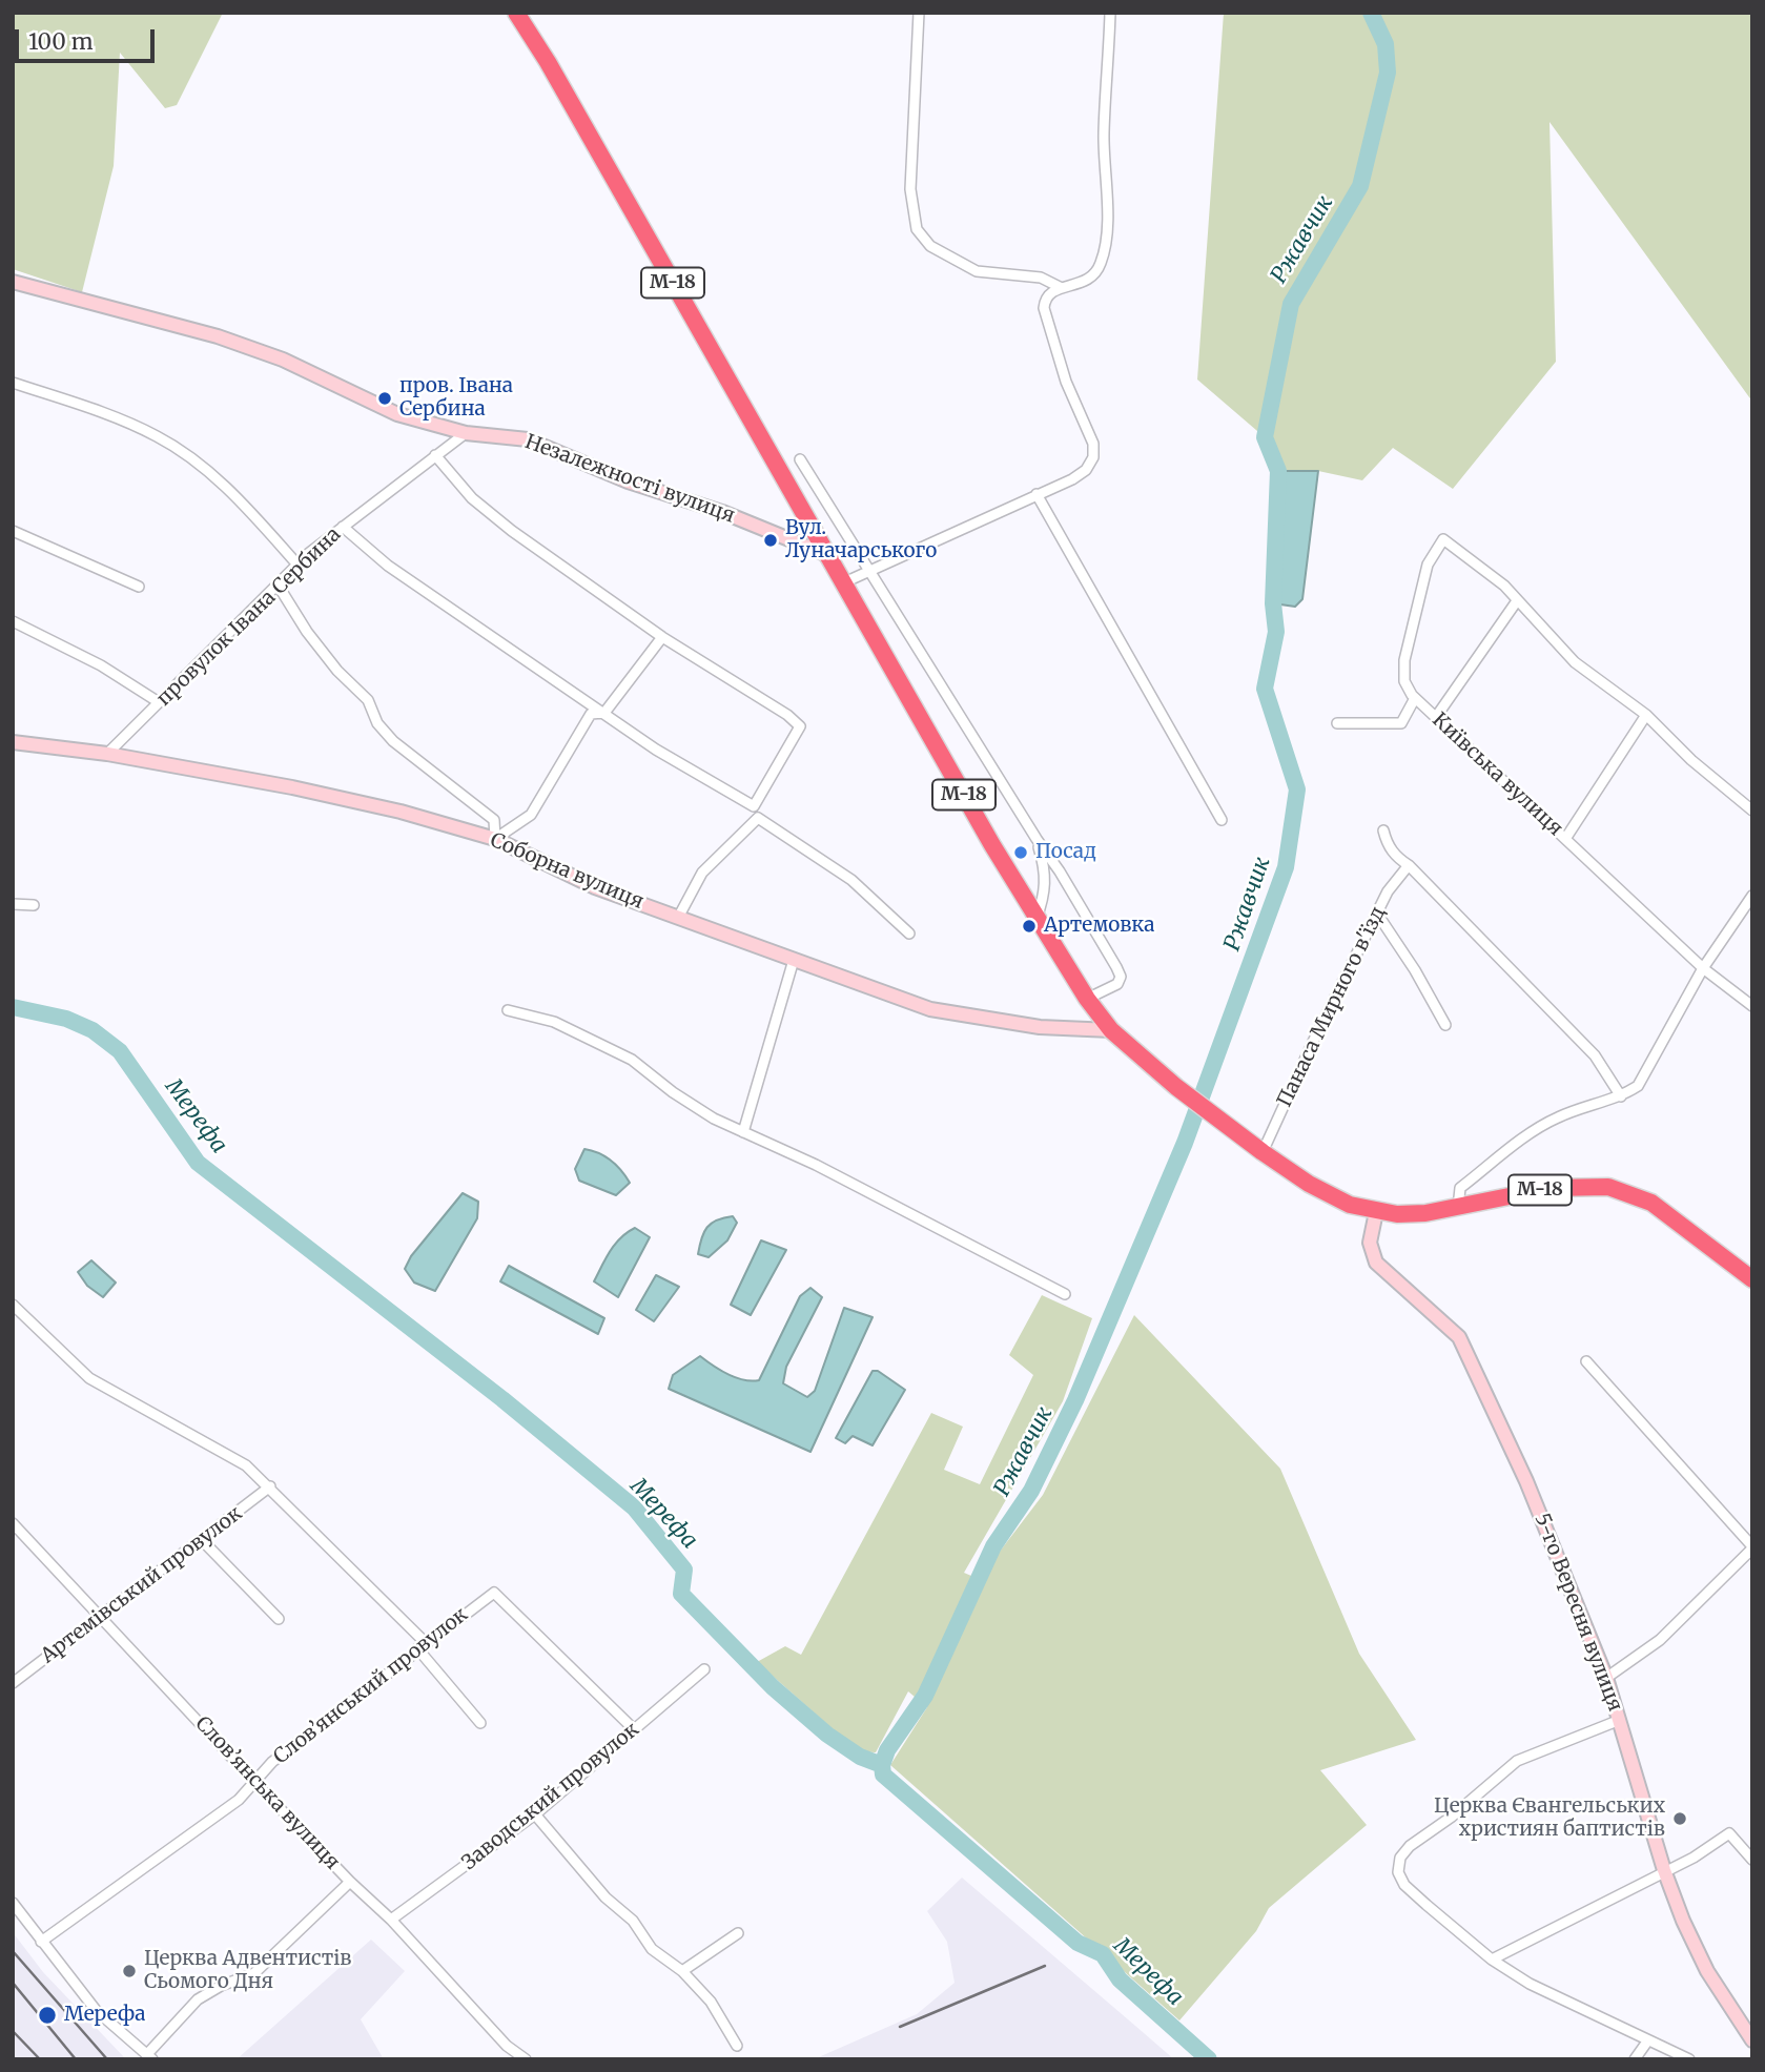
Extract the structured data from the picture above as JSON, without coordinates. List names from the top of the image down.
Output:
{
  "streets": {
    "highway": ["М-18"],
    "street": [
      "Незалежності вулиця",
      "провулок Івана Сербина",
      "Київська вулиця",
      "Соборна вулиця",
      "Панаса Мирного в'їзд",
      "Артемівський провулок",
      "5-го Вересня вулиця",
      "Слов’янський провулок",
      "Слов’янська вулиця",
      "Заводський провулок"
    ]
  },
  "crossings": [
    ["М-18", "Незалежності вулиця"],
    ["М-18", "Соборна вулиця"],
    ["М-18", "Панаса Мирного в'їзд"],
    ["М-18", "5-го Вересня вулиця"],
    ["Незалежності вулиця", "провулок Івана Сербина"],
    ["провулок Івана Сербина", "Соборна вулиця"],
    ["Артемівський провулок", "Слов’янська вулиця"],
    ["Слов’янський провулок", "Слов’янська вулиця"],
    ["Слов’янський провулок", "Заводський провулок"],
    ["Слов’янська вулиця", "Заводський провулок"]
  ],
  "water": ["Ржавчик", "Мерефа"],
  "places": [
    "пров. Івана Сербина",
    "Вул. Луначарського",
    "Посад",
    "Артемовка",
    "Церква Євангельських християн баптистів",
    "Церква Адвентистів Сьомого Дня",
    "Мерефа"
  ],
  "scale_bar": "100 m"
}
